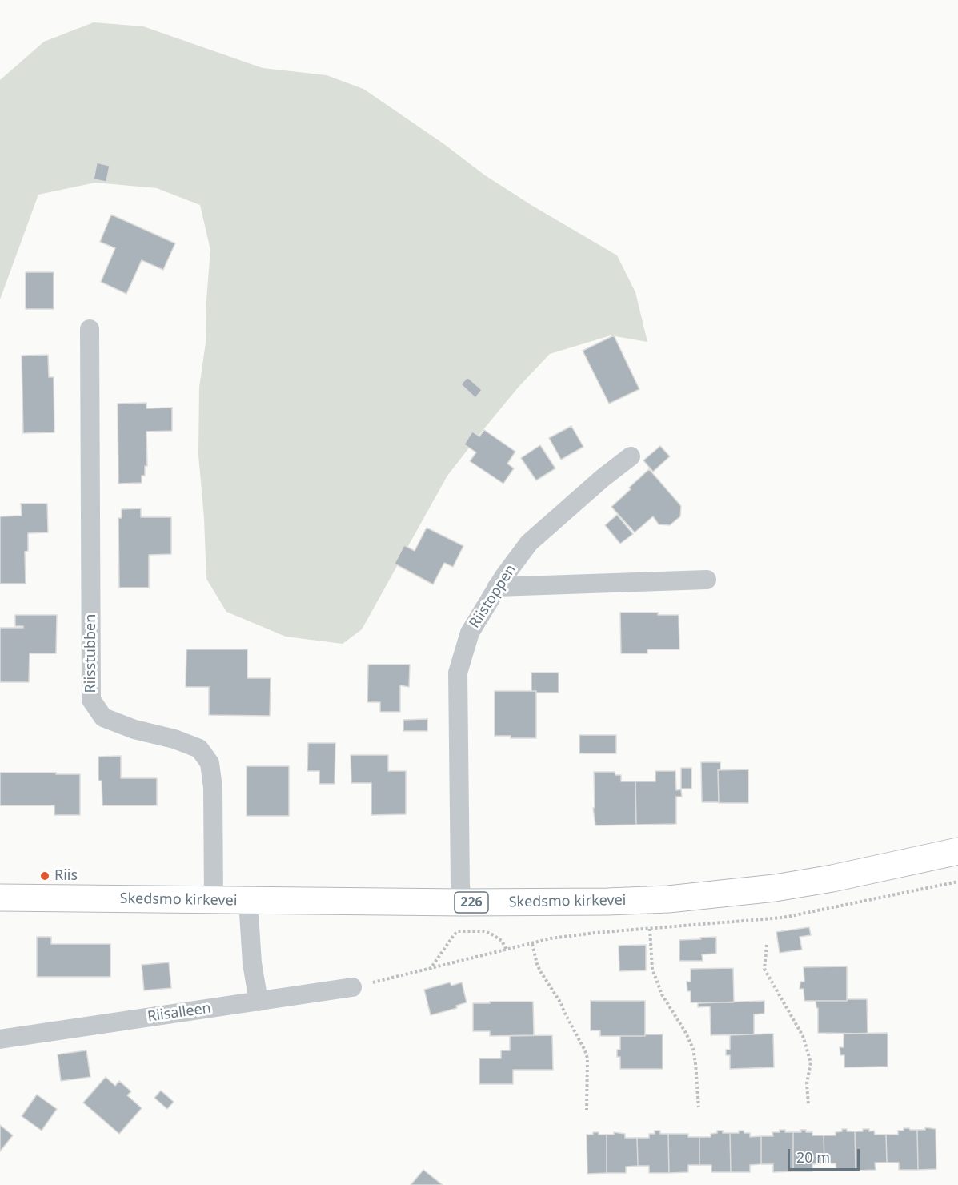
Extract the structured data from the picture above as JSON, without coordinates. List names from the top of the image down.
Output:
{
  "streets": {
    "highway": ["Skedsmo kirkevei", "226"],
    "street": ["Riistoppen", "Riisstubben", "Riisalleen"]
  },
  "crossings": [
    ["Riistoppen", "Skedsmo kirkevei"],
    ["Riisstubben", "Skedsmo kirkevei"]
  ],
  "places": ["Riis"],
  "scale_bar": "20 m"
}
